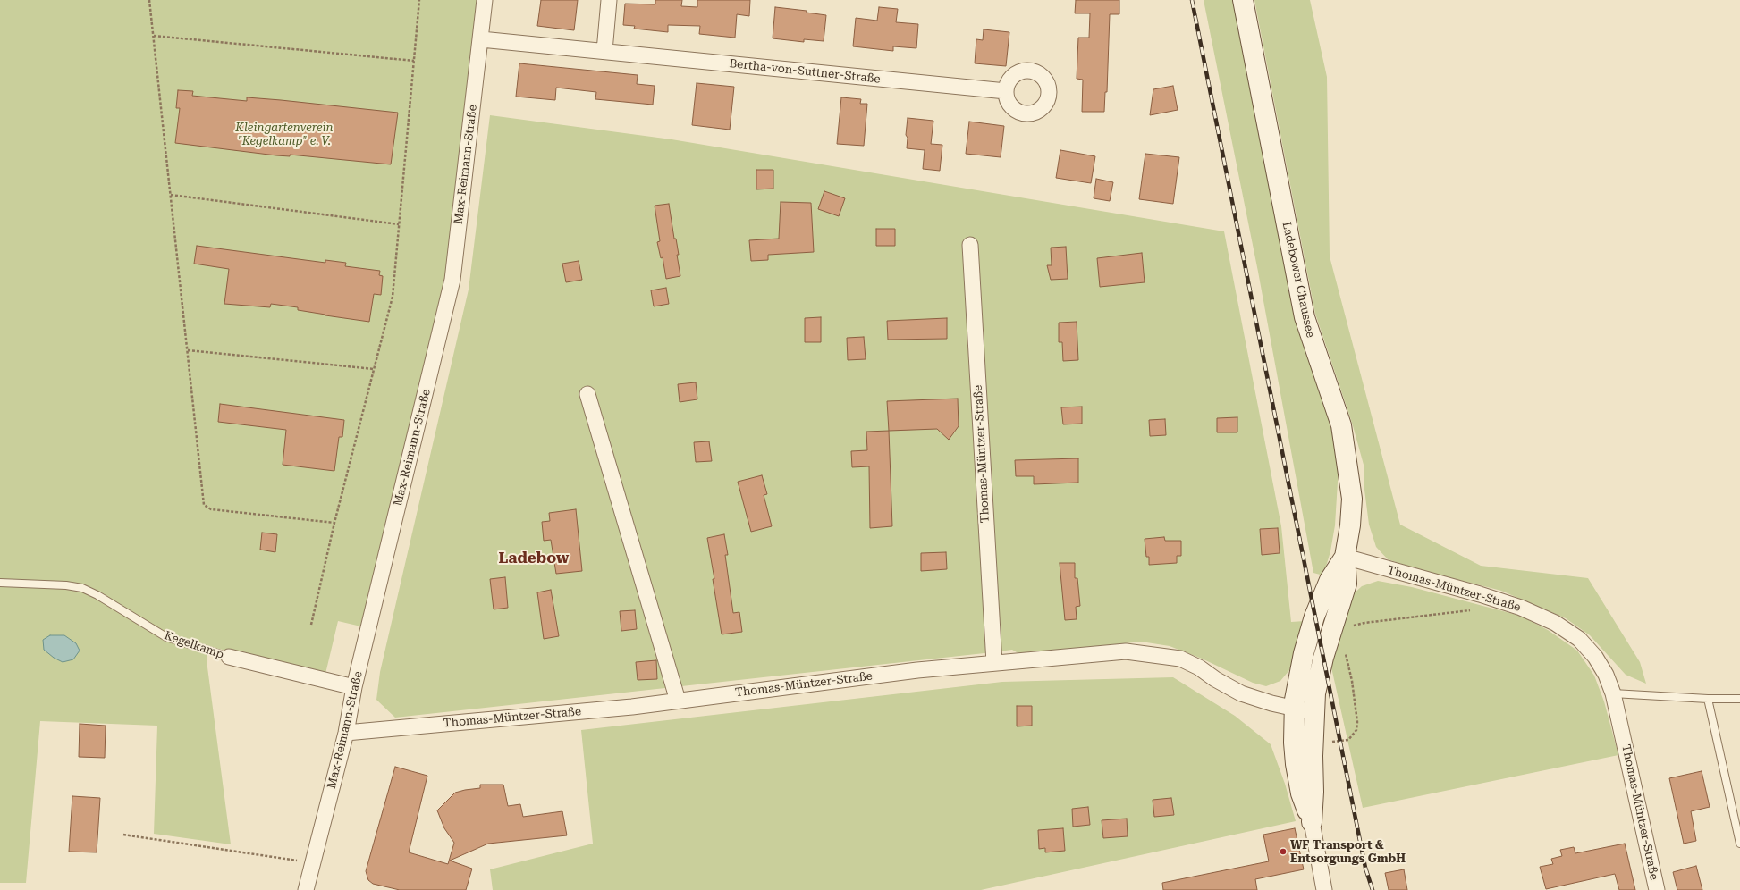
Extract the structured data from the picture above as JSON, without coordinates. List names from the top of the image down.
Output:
{
  "streets": {
    "street": [
      "Bertha-von-Suttner-Straße",
      "Max-Reimann-Straße",
      "Ladebower Chaussee",
      "Thomas-Müntzer-Straße",
      "Kegelkamp"
    ]
  },
  "crossings": [
    ["Bertha-von-Suttner-Straße", "Max-Reimann-Straße"],
    ["Max-Reimann-Straße", "Thomas-Müntzer-Straße"],
    ["Max-Reimann-Straße", "Kegelkamp"],
    ["Ladebower Chaussee", "Thomas-Müntzer-Straße"]
  ],
  "districts": ["Ladebow"],
  "parks": ["Kleingartenverein \"Kegelkamp\" e. V."],
  "places": ["WF Transport & Entsorgungs GmbH"]
}
